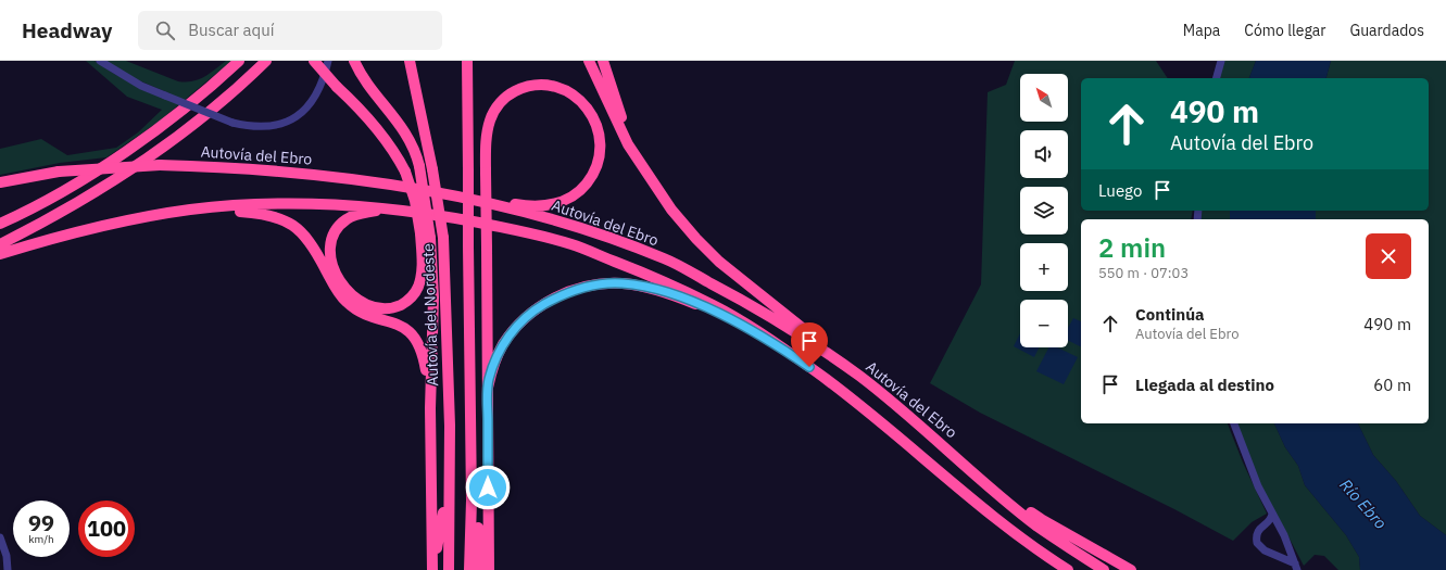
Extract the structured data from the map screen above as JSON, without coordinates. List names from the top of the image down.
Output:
{
  "streets": {
    "highway": ["Autovía del Ebro", "Autovía del Nordeste"]
  },
  "water": ["Río Ebro"],
  "north": "top left",
  "page": {
    "header": "Headway",
    "search": "Buscar aquí",
    "nav": ["Mapa", "Cómo llegar", "Guardados"],
    "map_buttons": ["+", "−"],
    "turn": ["490 m", "Autovía del Ebro"],
    "then": "Luego",
    "heading": ["2 min", "550 m · 07:03"],
    "list": [
      {
        "name": "Continúa",
        "note": "Autovía del Ebro",
        "value": "490 m"
      },
      {
        "name": "Llegada al destino",
        "value": "60 m"
      }
    ],
    "speed": "99 km/h",
    "limit": "100"
  }
}
